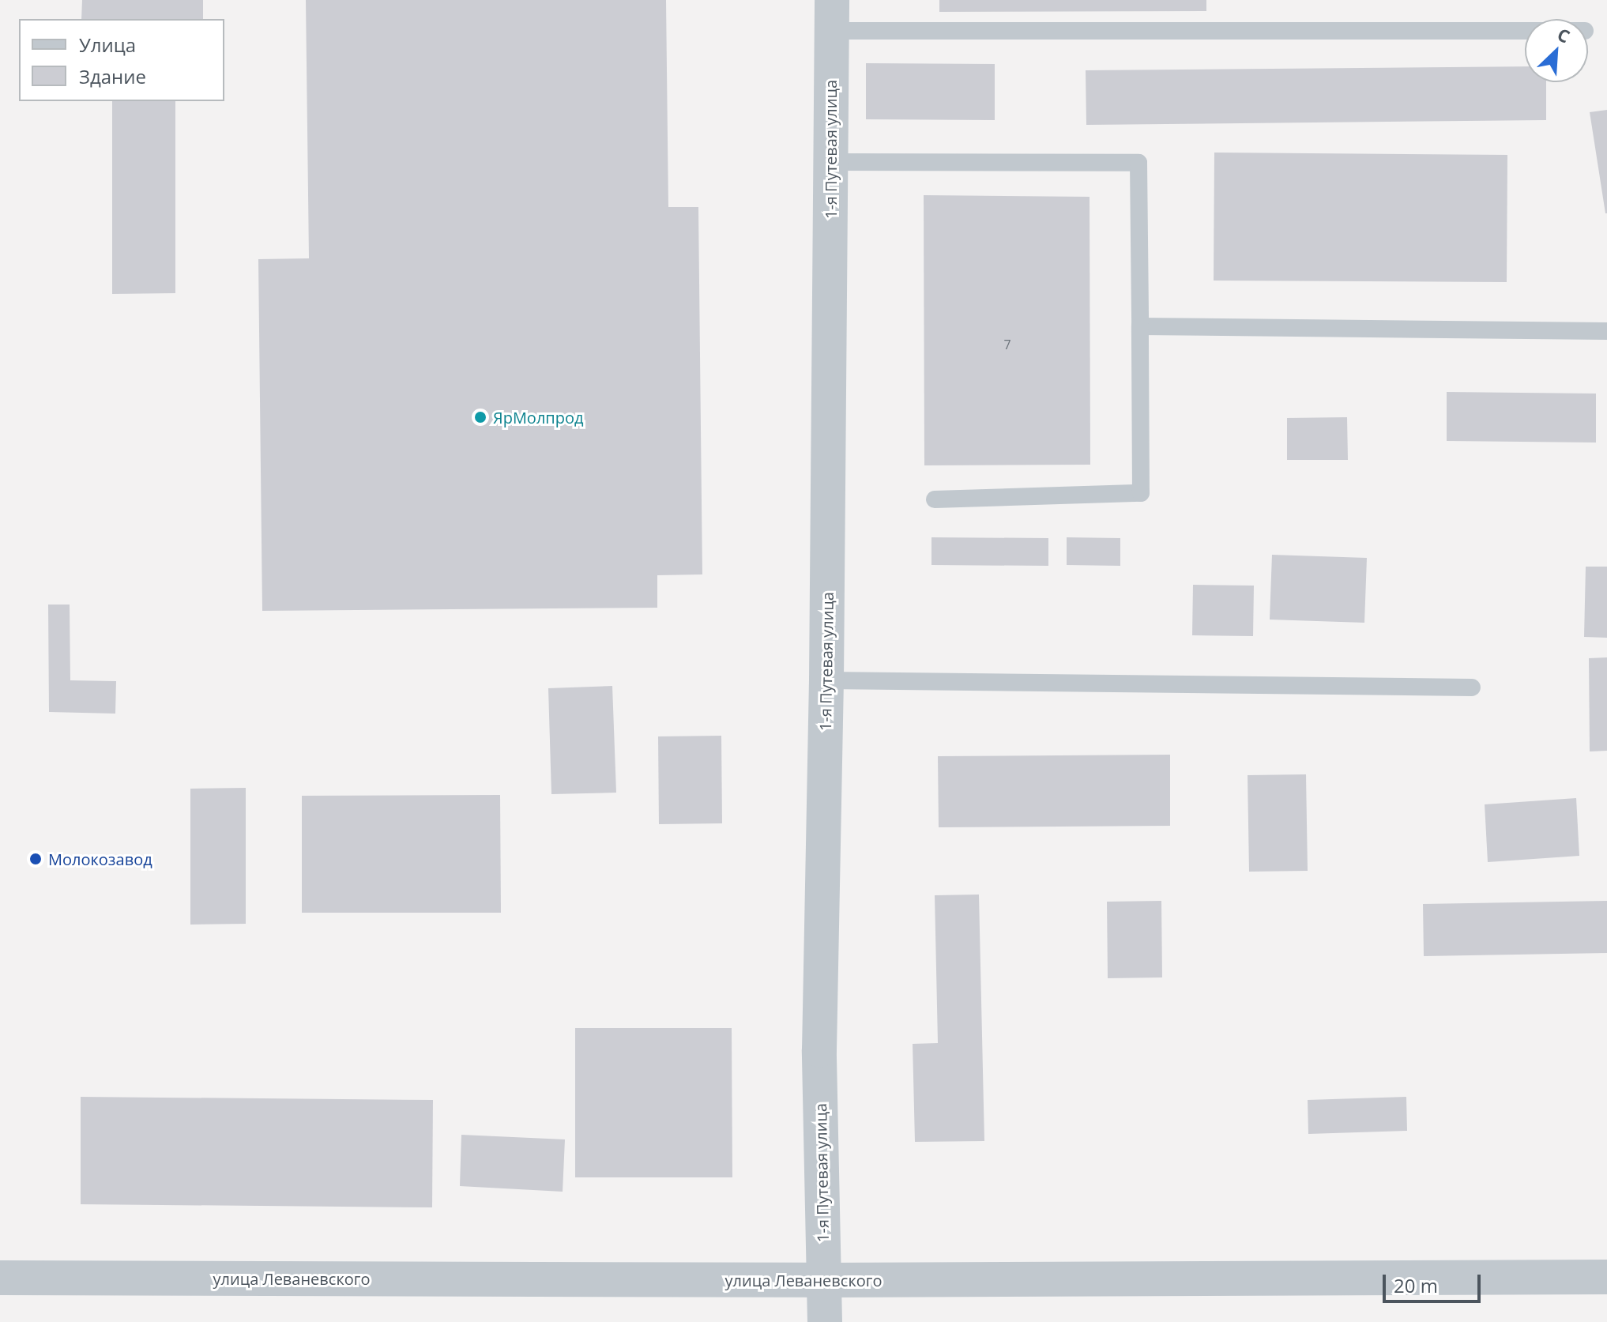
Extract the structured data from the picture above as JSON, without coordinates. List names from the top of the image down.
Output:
{
  "streets": {
    "street": ["1-я Путевая улица", "улица Леваневского"]
  },
  "crossings": [
    ["1-я Путевая улица", "улица Леваневского"]
  ],
  "places": ["ЯрМолпрод", "Молокозавод"],
  "house_numbers": ["7"],
  "legend": ["Улица", "Здание"],
  "scale_bar": "20 m",
  "north": "top right"
}
